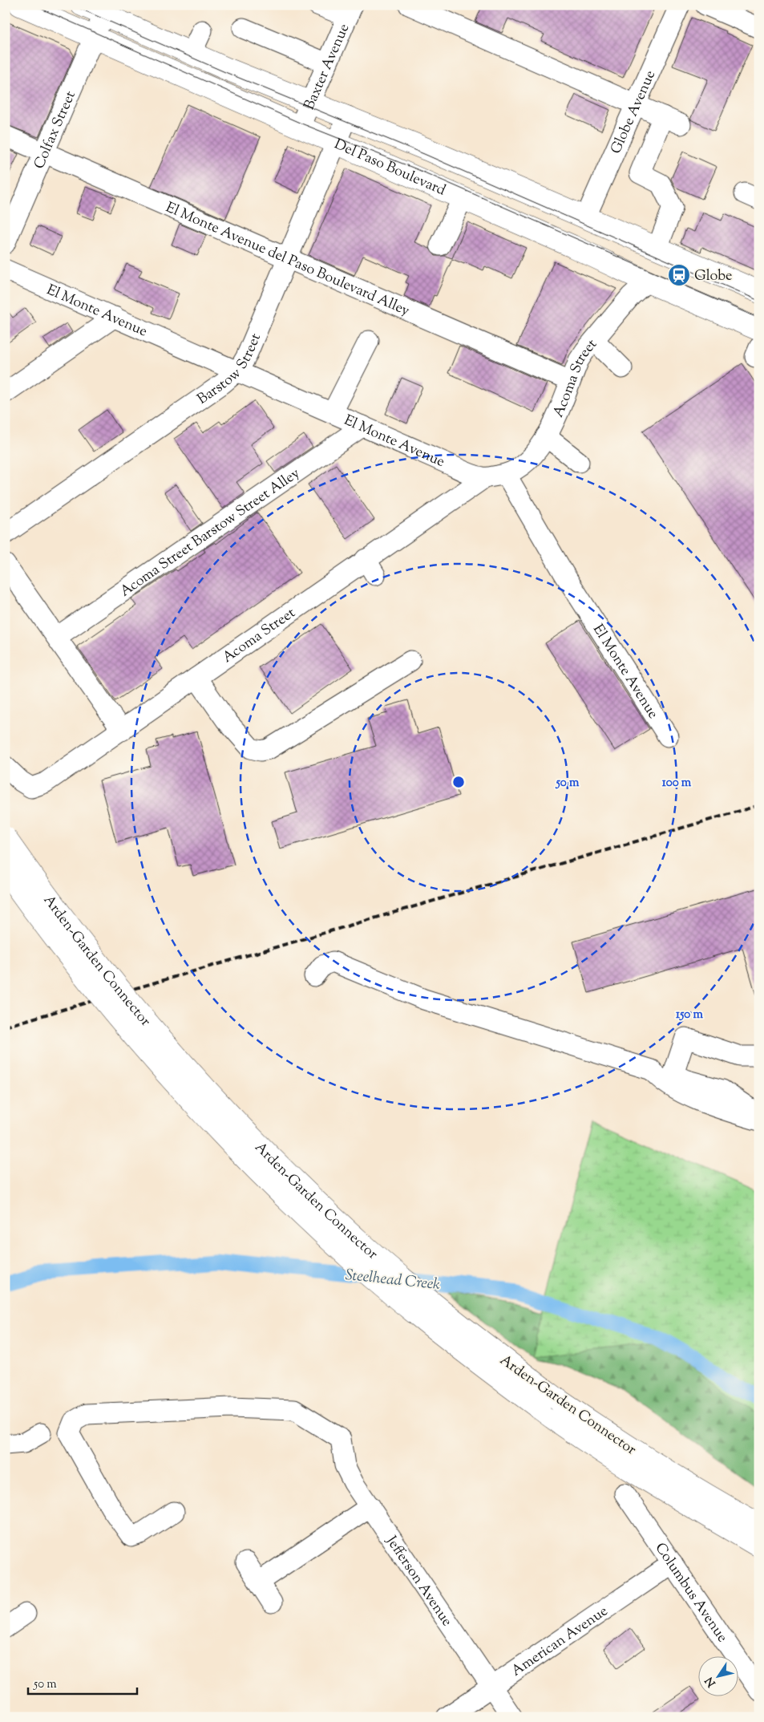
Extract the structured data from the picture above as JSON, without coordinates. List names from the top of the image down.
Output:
{
  "streets": {
    "main road": ["Del Paso Boulevard", "Arden-Garden Connector"],
    "street": [
      "Baxter Avenue",
      "Globe Avenue",
      "Colfax Street",
      "El Monte Avenue del Paso Boulevard Alley",
      "El Monte Avenue",
      "Barstow Street",
      "Acoma Street",
      "Acoma Street Barstow Street Alley",
      "Jefferson Avenue",
      "Columbus Avenue",
      "American Avenue"
    ]
  },
  "crossings": [
    ["Baxter Avenue", "Del Paso Boulevard"],
    ["Globe Avenue", "Del Paso Boulevard"],
    ["Colfax Street", "Del Paso Boulevard"],
    ["Colfax Street", "El Monte Avenue del Paso Boulevard Alley"],
    ["Del Paso Boulevard", "Barstow Street"],
    ["Del Paso Boulevard", "Acoma Street"],
    ["El Monte Avenue del Paso Boulevard Alley", "Barstow Street"],
    ["El Monte Avenue del Paso Boulevard Alley", "Acoma Street"],
    ["El Monte Avenue", "Barstow Street"],
    ["El Monte Avenue", "Acoma Street"],
    ["El Monte Avenue", "Acoma Street Barstow Street Alley"],
    ["Jefferson Avenue", "American Avenue"],
    ["Columbus Avenue", "American Avenue"]
  ],
  "water": ["Steelhead Creek"],
  "places": {
    "station": ["Globe"]
  },
  "scale_bar": "50 m",
  "north": "bottom left",
  "rings": ["50 m", "100 m", "150 m"]
}
